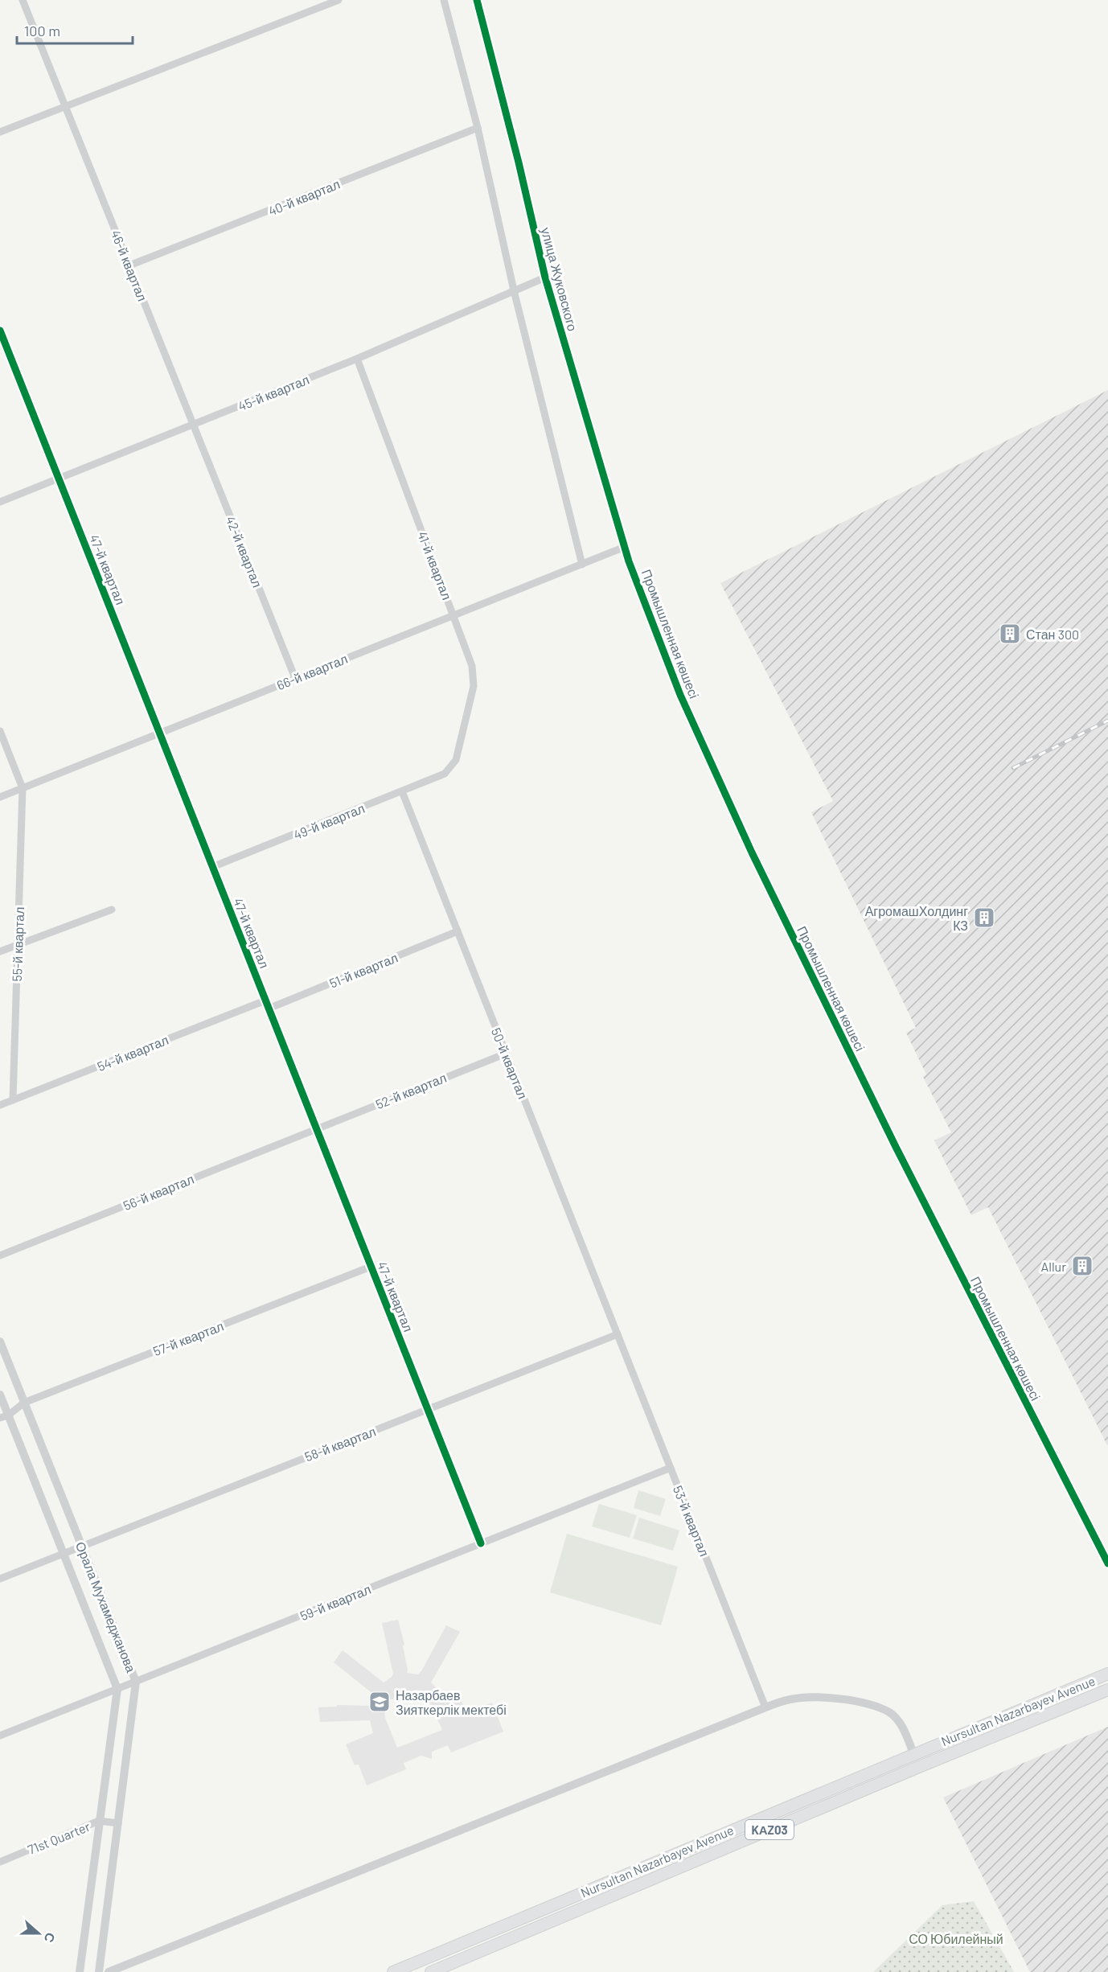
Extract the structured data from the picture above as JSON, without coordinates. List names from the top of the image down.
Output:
{
  "streets": {
    "main road": ["Nursultan Nazarbayev Avenue", "KАZ03"],
    "street": [
      "40-й квартал",
      "46-й квартал",
      "улица Жуковского",
      "45-й квартал",
      "42-й квартал",
      "41-й квартал",
      "47-й квартал",
      "Промышленная көшесі",
      "66-й квартал",
      "49-й квартал",
      "55-й квартал",
      "51-й квартал",
      "54-й квартал",
      "50-й квартал",
      "52-й квартал",
      "56-й квартал",
      "57-й квартал",
      "58-й квартал",
      "53-й квартал",
      "59-й квартал",
      "Орала Мухамеджанова",
      "71st Quarter"
    ]
  },
  "crossings": [
    ["40-й квартал", "46-й квартал"],
    ["46-й квартал", "45-й квартал"],
    ["46-й квартал", "42-й квартал"],
    ["улица Жуковского", "45-й квартал"],
    ["улица Жуковского", "Промышленная көшесі"],
    ["улица Жуковского", "66-й квартал"],
    ["45-й квартал", "42-й квартал"],
    ["45-й квартал", "41-й квартал"],
    ["45-й квартал", "47-й квартал"],
    ["42-й квартал", "66-й квартал"],
    ["41-й квартал", "66-й квартал"],
    ["41-й квартал", "49-й квартал"],
    ["47-й квартал", "66-й квартал"],
    ["47-й квартал", "49-й квартал"],
    ["47-й квартал", "51-й квартал"],
    ["47-й квартал", "54-й квартал"],
    ["47-й квартал", "52-й квартал"],
    ["47-й квартал", "56-й квартал"],
    ["47-й квартал", "57-й квартал"],
    ["47-й квартал", "58-й квартал"],
    ["47-й квартал", "59-й квартал"],
    ["66-й квартал", "55-й квартал"],
    ["49-й квартал", "50-й квартал"],
    ["55-й квартал", "54-й квартал"],
    ["51-й квартал", "50-й квартал"],
    ["50-й квартал", "52-й квартал"],
    ["50-й квартал", "58-й квартал"],
    ["50-й квартал", "53-й квартал"],
    ["52-й квартал", "56-й квартал"],
    ["57-й квартал", "Орала Мухамеджанова"],
    ["58-й квартал", "53-й квартал"],
    ["58-й квартал", "Орала Мухамеджанова"],
    ["53-й квартал", "59-й квартал"],
    ["59-й квартал", "Орала Мухамеджанова"],
    ["Орала Мухамеджанова", "71st Quarter"]
  ],
  "parks": ["СО Юбилейный"],
  "places": {
    "building": ["Стан 300", "АгромашХолдинг КЗ", "Allur"],
    "school or university": ["Назарбаев Зияткерлік мектебі"]
  },
  "scale_bar": "100 m",
  "north": "right"
}
